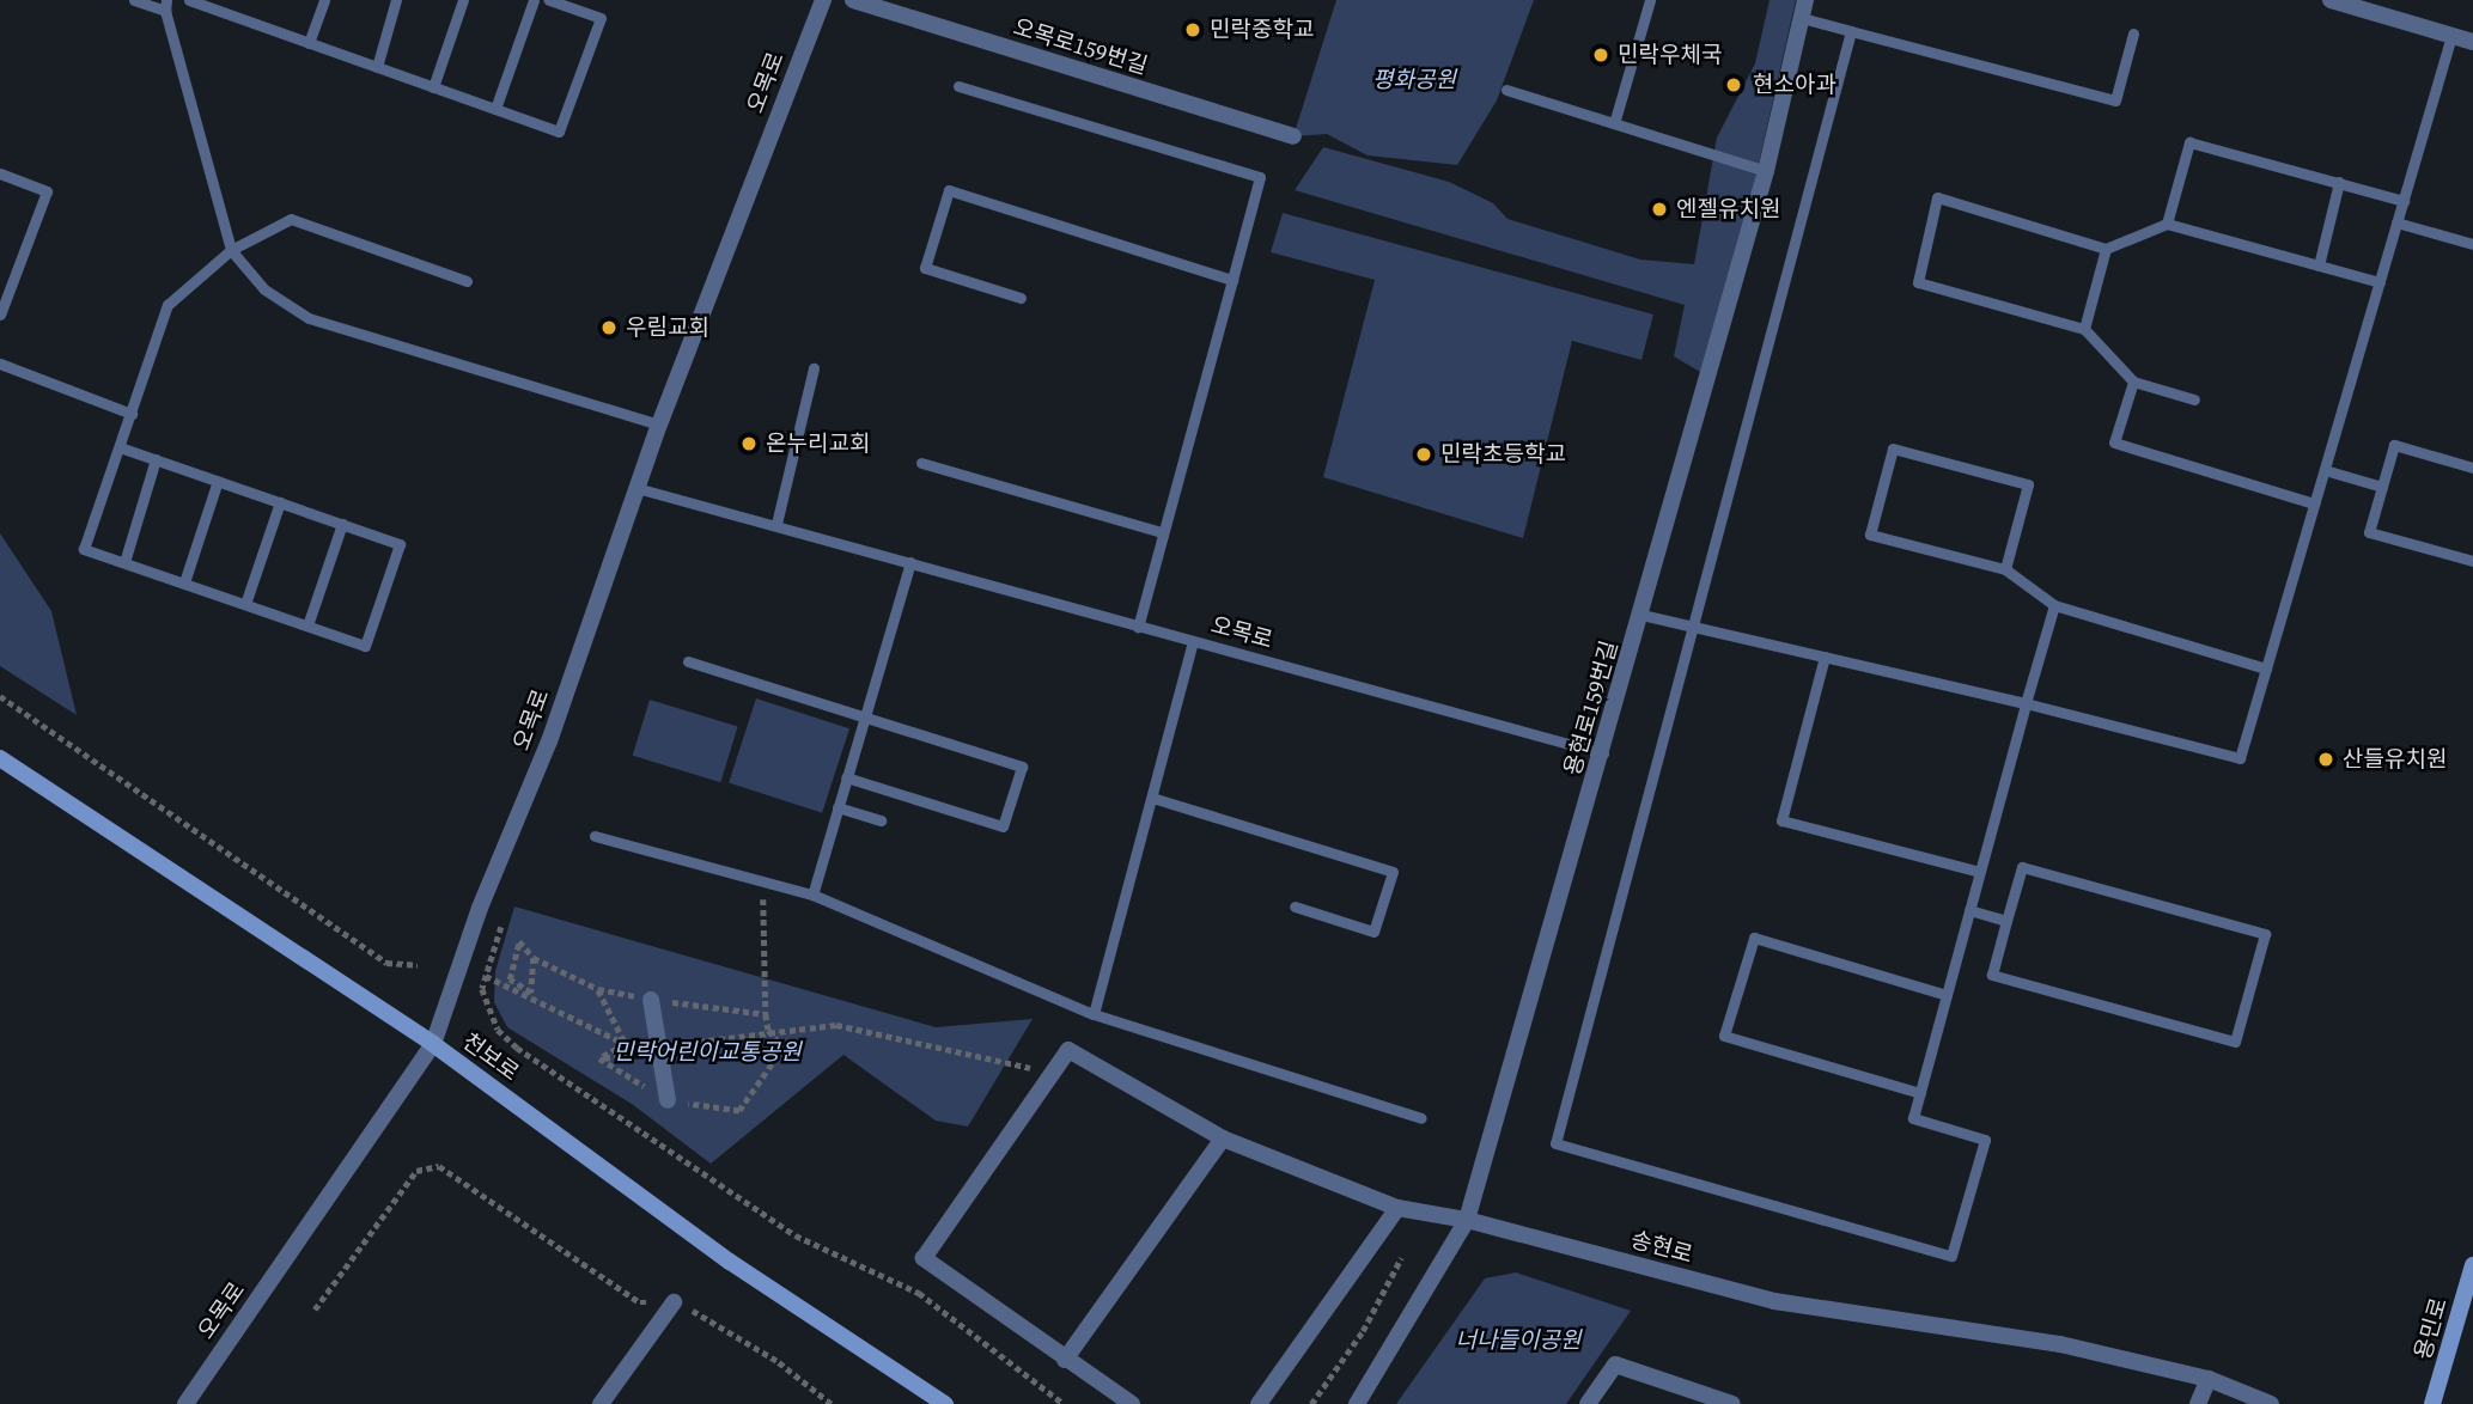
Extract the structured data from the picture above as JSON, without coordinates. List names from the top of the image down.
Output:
{
  "streets": {
    "main road": ["천보로", "용민로"],
    "street": [
      "오목로159번길",
      "오목로",
      "용현로159번길",
      "송현로"
    ]
  },
  "crossings": [
    ["오목로", "용현로159번길"],
    ["오목로", "천보로"],
    ["용현로159번길", "송현로"]
  ],
  "parks": ["평화공원", "민락어린이교통공원", "너나들이공원"],
  "places": [
    "민락중학교",
    "민락우체국",
    "현소아과",
    "엔젤유치원",
    "우림교회",
    "온누리교회",
    "민락초등학교",
    "산들유치원"
  ]
}
